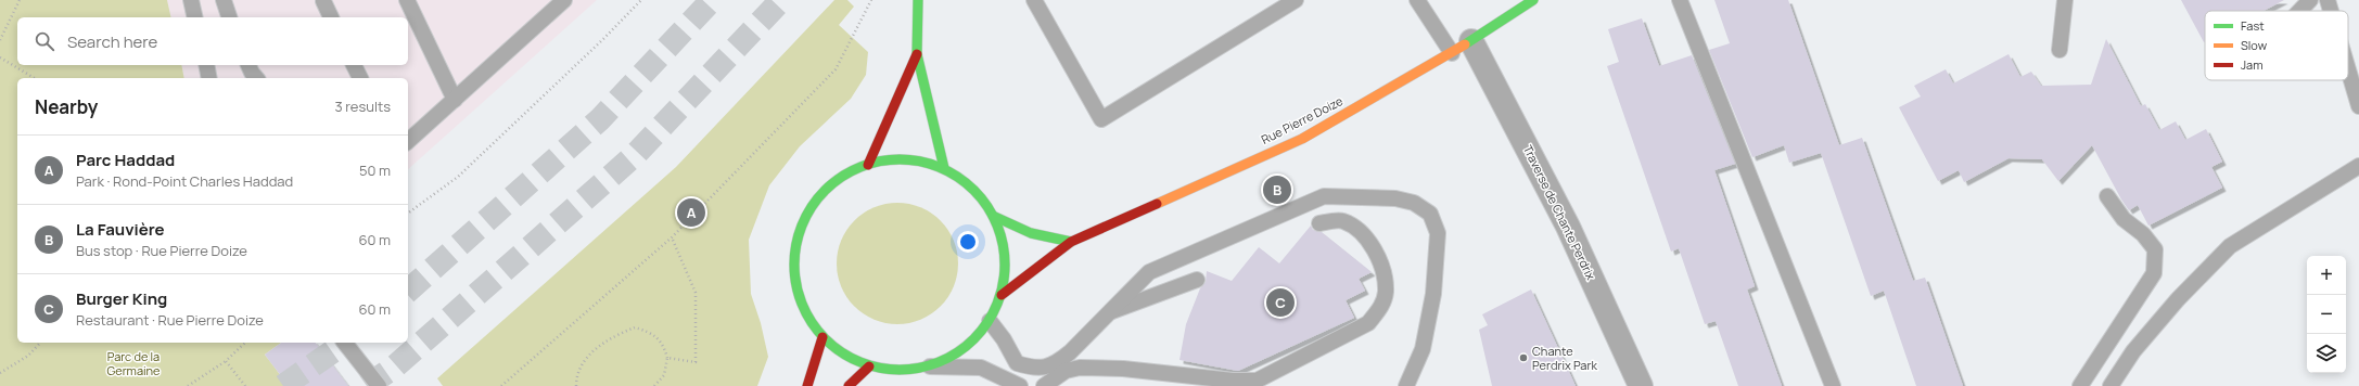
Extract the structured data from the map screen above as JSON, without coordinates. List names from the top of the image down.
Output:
{
  "streets": {
    "main road": ["Rue Pierre Doize"],
    "street": ["Traverse de Chante Perdrix"]
  },
  "crossings": [
    ["Rue Pierre Doize", "Traverse de Chante Perdrix"]
  ],
  "parks": ["Parc de la Germaine"],
  "places": ["Chante Perdrix Park"],
  "legend": ["Fast", "Slow", "Jam"],
  "page": {
    "search": "Search here",
    "heading": ["Nearby", "3 results"],
    "list": [
      {
        "mark": "A",
        "name": "Parc Haddad",
        "note": "Park · Rond-Point Charles Haddad",
        "value": "50 m"
      },
      {
        "mark": "B",
        "name": "La Fauvière",
        "note": "Bus stop · Rue Pierre Doize",
        "value": "60 m"
      },
      {
        "mark": "C",
        "name": "Burger King",
        "note": "Restaurant · Rue Pierre Doize",
        "value": "60 m"
      }
    ],
    "pins": ["B", "A", "C"],
    "map_buttons": ["+", "−"]
  }
}
